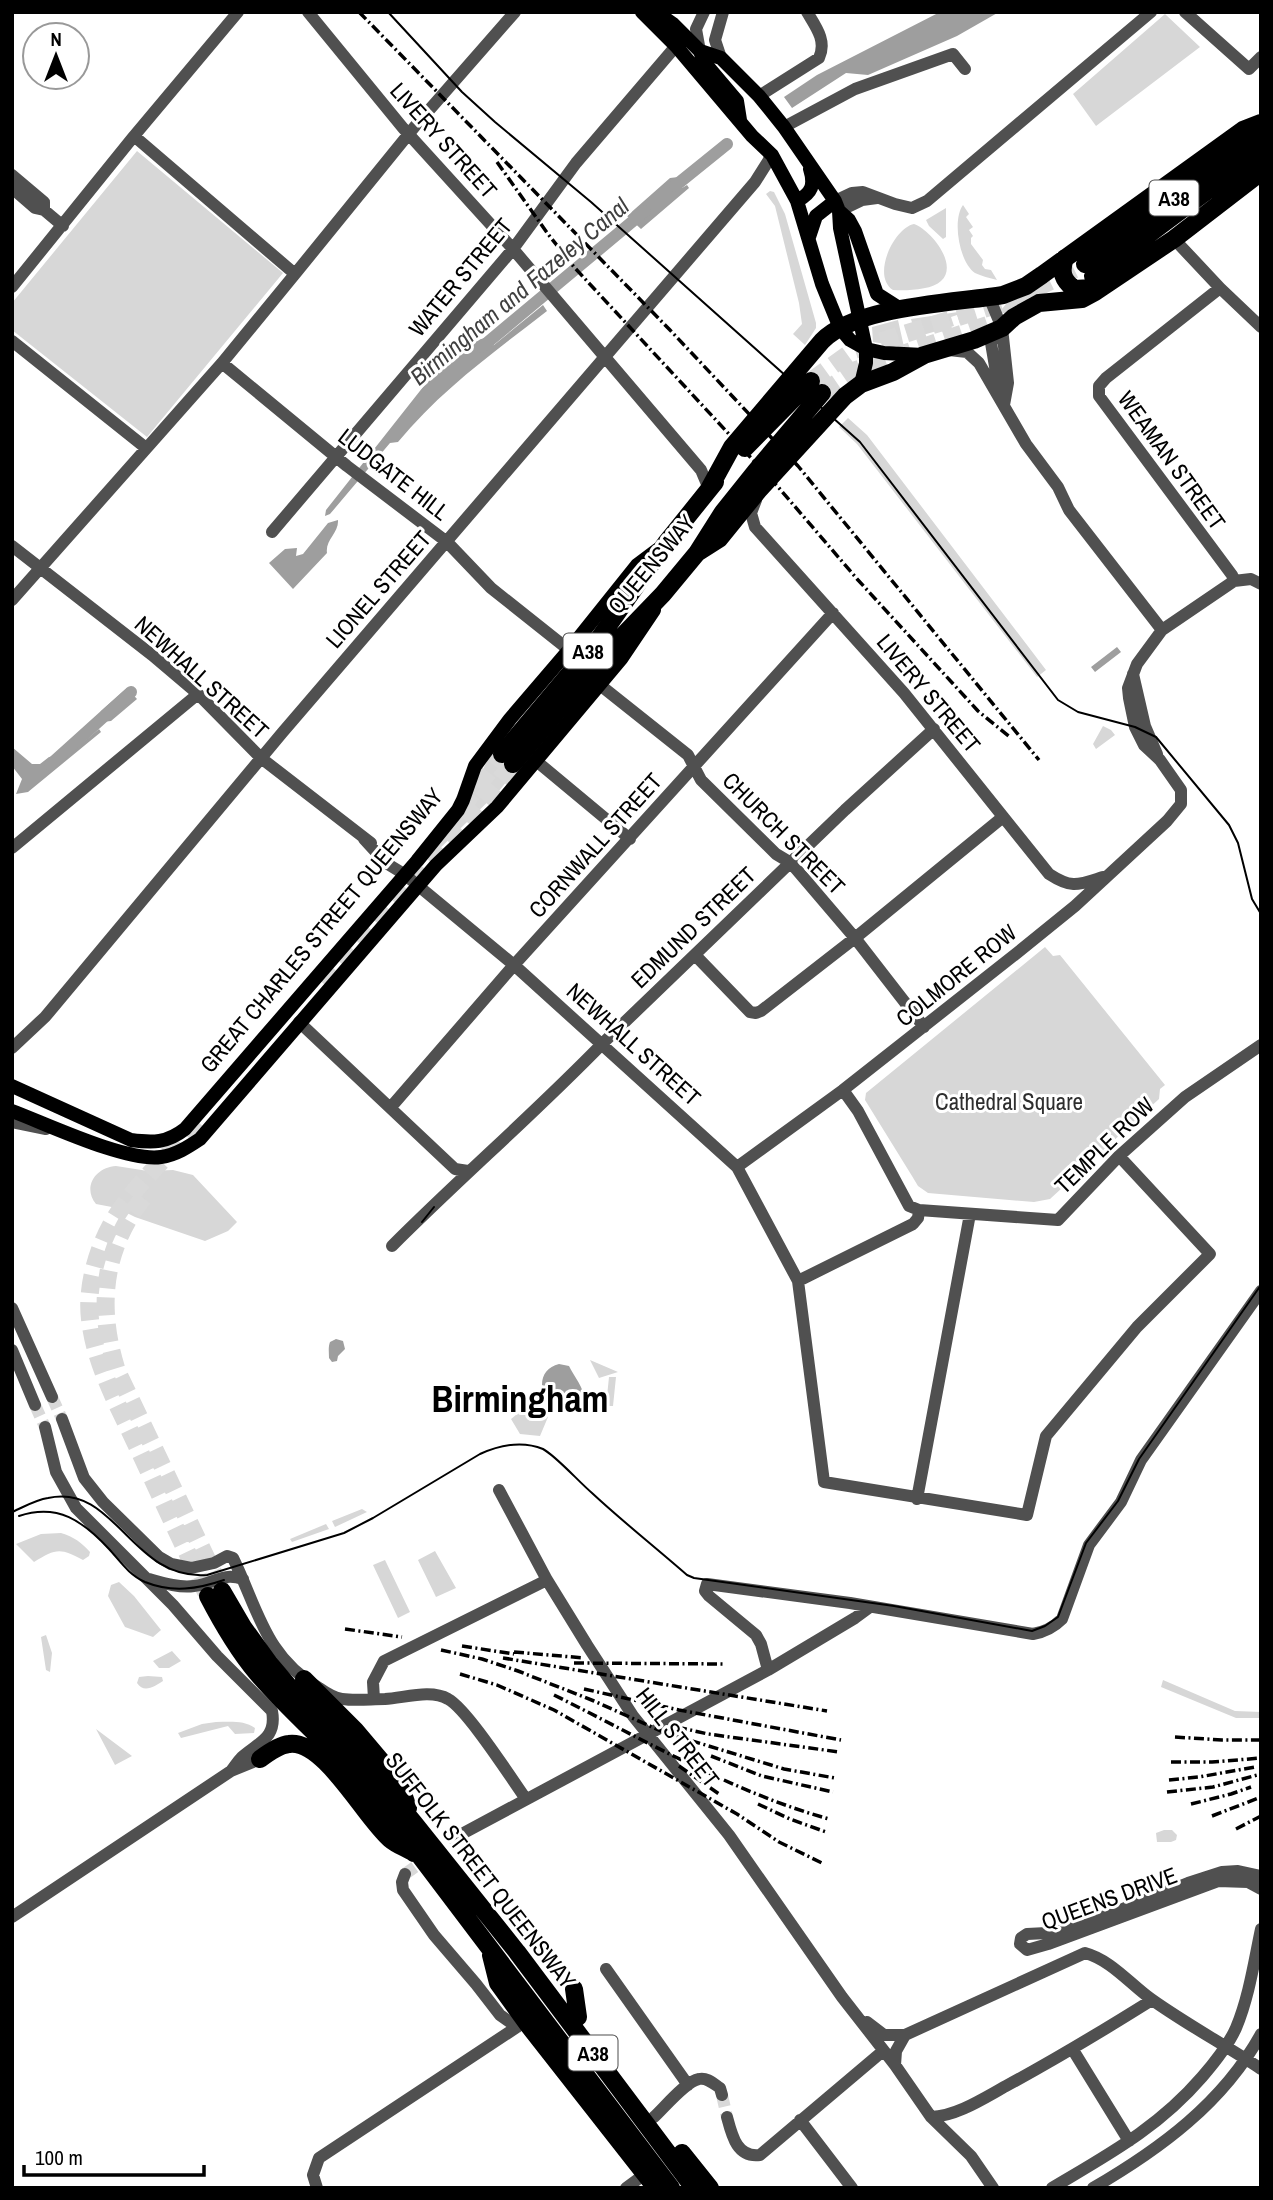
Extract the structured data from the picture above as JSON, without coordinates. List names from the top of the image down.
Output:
{
  "streets": {
    "highway": [
      "A38",
      "QUEENSWAY",
      "GREAT CHARLES STREET QUEENSWAY",
      "SUFFOLK STREET QUEENSWAY"
    ],
    "street": [
      "LIVERY STREET",
      "WATER STREET",
      "WEAMAN STREET",
      "LUDGATE HILL",
      "LIONEL STREET",
      "NEWHALL STREET",
      "CHURCH STREET",
      "CORNWALL STREET",
      "EDMUND STREET",
      "COLMORE ROW",
      "TEMPLE ROW",
      "HILL STREET",
      "QUEENS DRIVE"
    ]
  },
  "crossings": [
    ["LIVERY STREET", "WATER STREET"],
    ["LIVERY STREET", "QUEENSWAY"],
    ["LIVERY STREET", "LIONEL STREET"],
    ["LIVERY STREET", "CORNWALL STREET"],
    ["LIVERY STREET", "EDMUND STREET"],
    ["LIVERY STREET", "GREAT CHARLES STREET QUEENSWAY"],
    ["LIVERY STREET", "COLMORE ROW"],
    ["WATER STREET", "LUDGATE HILL"],
    ["LUDGATE HILL", "LIONEL STREET"],
    ["LUDGATE HILL", "GREAT CHARLES STREET QUEENSWAY"],
    ["QUEENSWAY", "GREAT CHARLES STREET QUEENSWAY"],
    ["LIONEL STREET", "NEWHALL STREET"],
    ["NEWHALL STREET", "CORNWALL STREET"],
    ["NEWHALL STREET", "EDMUND STREET"],
    ["NEWHALL STREET", "GREAT CHARLES STREET QUEENSWAY"],
    ["NEWHALL STREET", "COLMORE ROW"],
    ["CHURCH STREET", "CORNWALL STREET"],
    ["CHURCH STREET", "EDMUND STREET"],
    ["CHURCH STREET", "GREAT CHARLES STREET QUEENSWAY"],
    ["CHURCH STREET", "COLMORE ROW"]
  ],
  "districts": ["Birmingham"],
  "water": ["Birmingham and Fazeley Canal"],
  "parks": ["Cathedral Square"],
  "scale_bar": "100 m",
  "north": "top"
}
